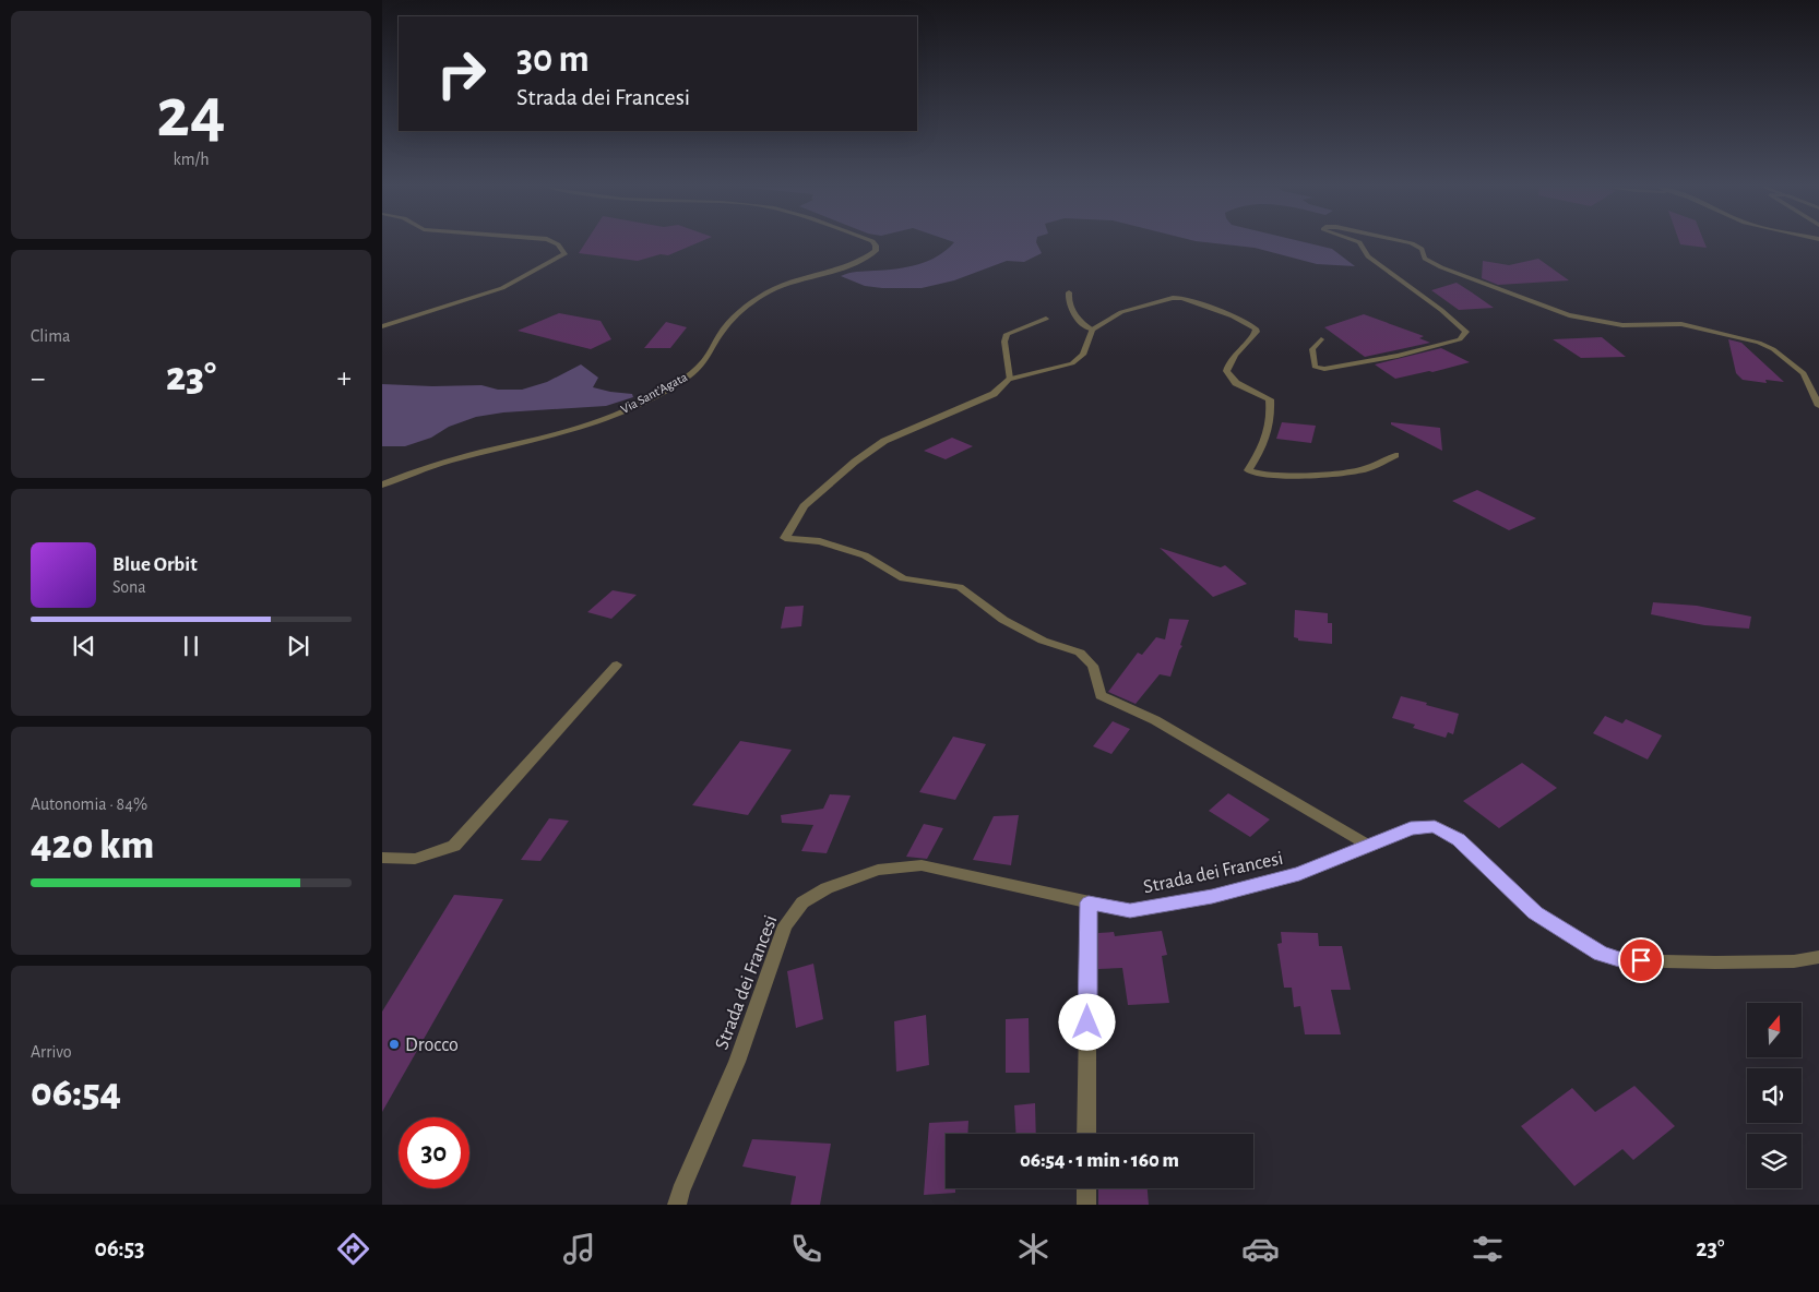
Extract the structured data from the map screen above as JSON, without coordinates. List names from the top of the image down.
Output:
{
  "streets": {
    "street": ["Via Sant'Agata", "Strada dei Francesi"]
  },
  "places": ["Drocco"],
  "north": "top",
  "page": {
    "tile": [
      ["24", "km/h"],
      "Clima",
      ["Autonomia · 84%", "420 km"],
      ["Arrivo", "06:54"]
    ],
    "turn": ["30 m", "Strada dei Francesi"],
    "heat": ["−", "23°", "+"],
    "song": ["Blue Orbit", "Sona"],
    "limit": "30",
    "trip": "06:54 · 1 min · 160 m",
    "tabs": ["06:53", "23°"]
  }
}
